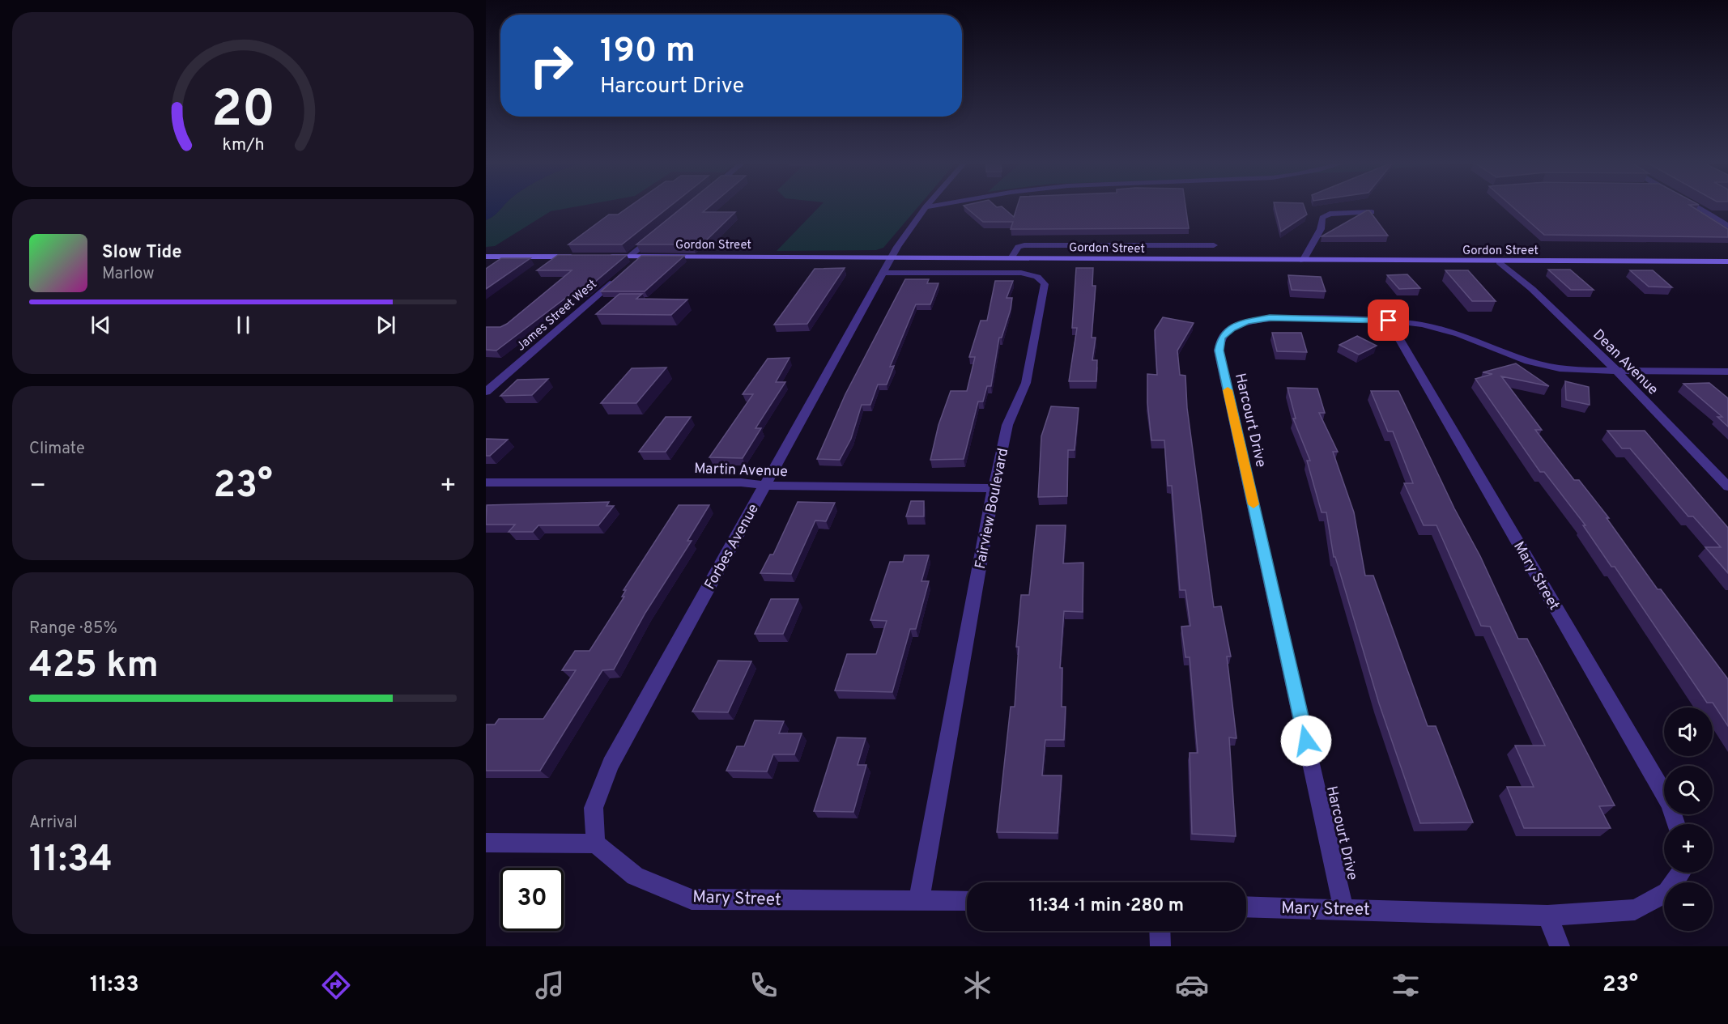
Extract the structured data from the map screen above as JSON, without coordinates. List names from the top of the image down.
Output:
{
  "streets": {
    "main road": ["Gordon Street"],
    "street": [
      "James Street West",
      "Dean Avenue",
      "Harcourt Drive",
      "Martin Avenue",
      "Fairview Boulevard",
      "Forbes Avenue",
      "Mary Street"
    ]
  },
  "crossings": [
    ["Gordon Street", "James Street West"],
    ["Gordon Street", "Dean Avenue"],
    ["Gordon Street", "Forbes Avenue"],
    ["Dean Avenue", "Harcourt Drive"],
    ["Harcourt Drive", "Mary Street"],
    ["Martin Avenue", "Fairview Boulevard"],
    ["Martin Avenue", "Forbes Avenue"],
    ["Fairview Boulevard", "Forbes Avenue"],
    ["Fairview Boulevard", "Mary Street"],
    ["Forbes Avenue", "Mary Street"]
  ],
  "page": {
    "turn": ["190 m", "Harcourt Drive"],
    "song": ["Slow Tide", "Marlow"],
    "tile": [
      "Climate",
      ["Range · 85%", "425 km"],
      ["Arrival", "11:34"]
    ],
    "heat": ["−", "23°", "+"],
    "map_buttons": ["+", "−"],
    "limit": "30",
    "trip": "11:34 · 1 min · 280 m",
    "tabs": ["11:33", "23°"],
    "gauge": ["20", "km/h"]
  }
}
